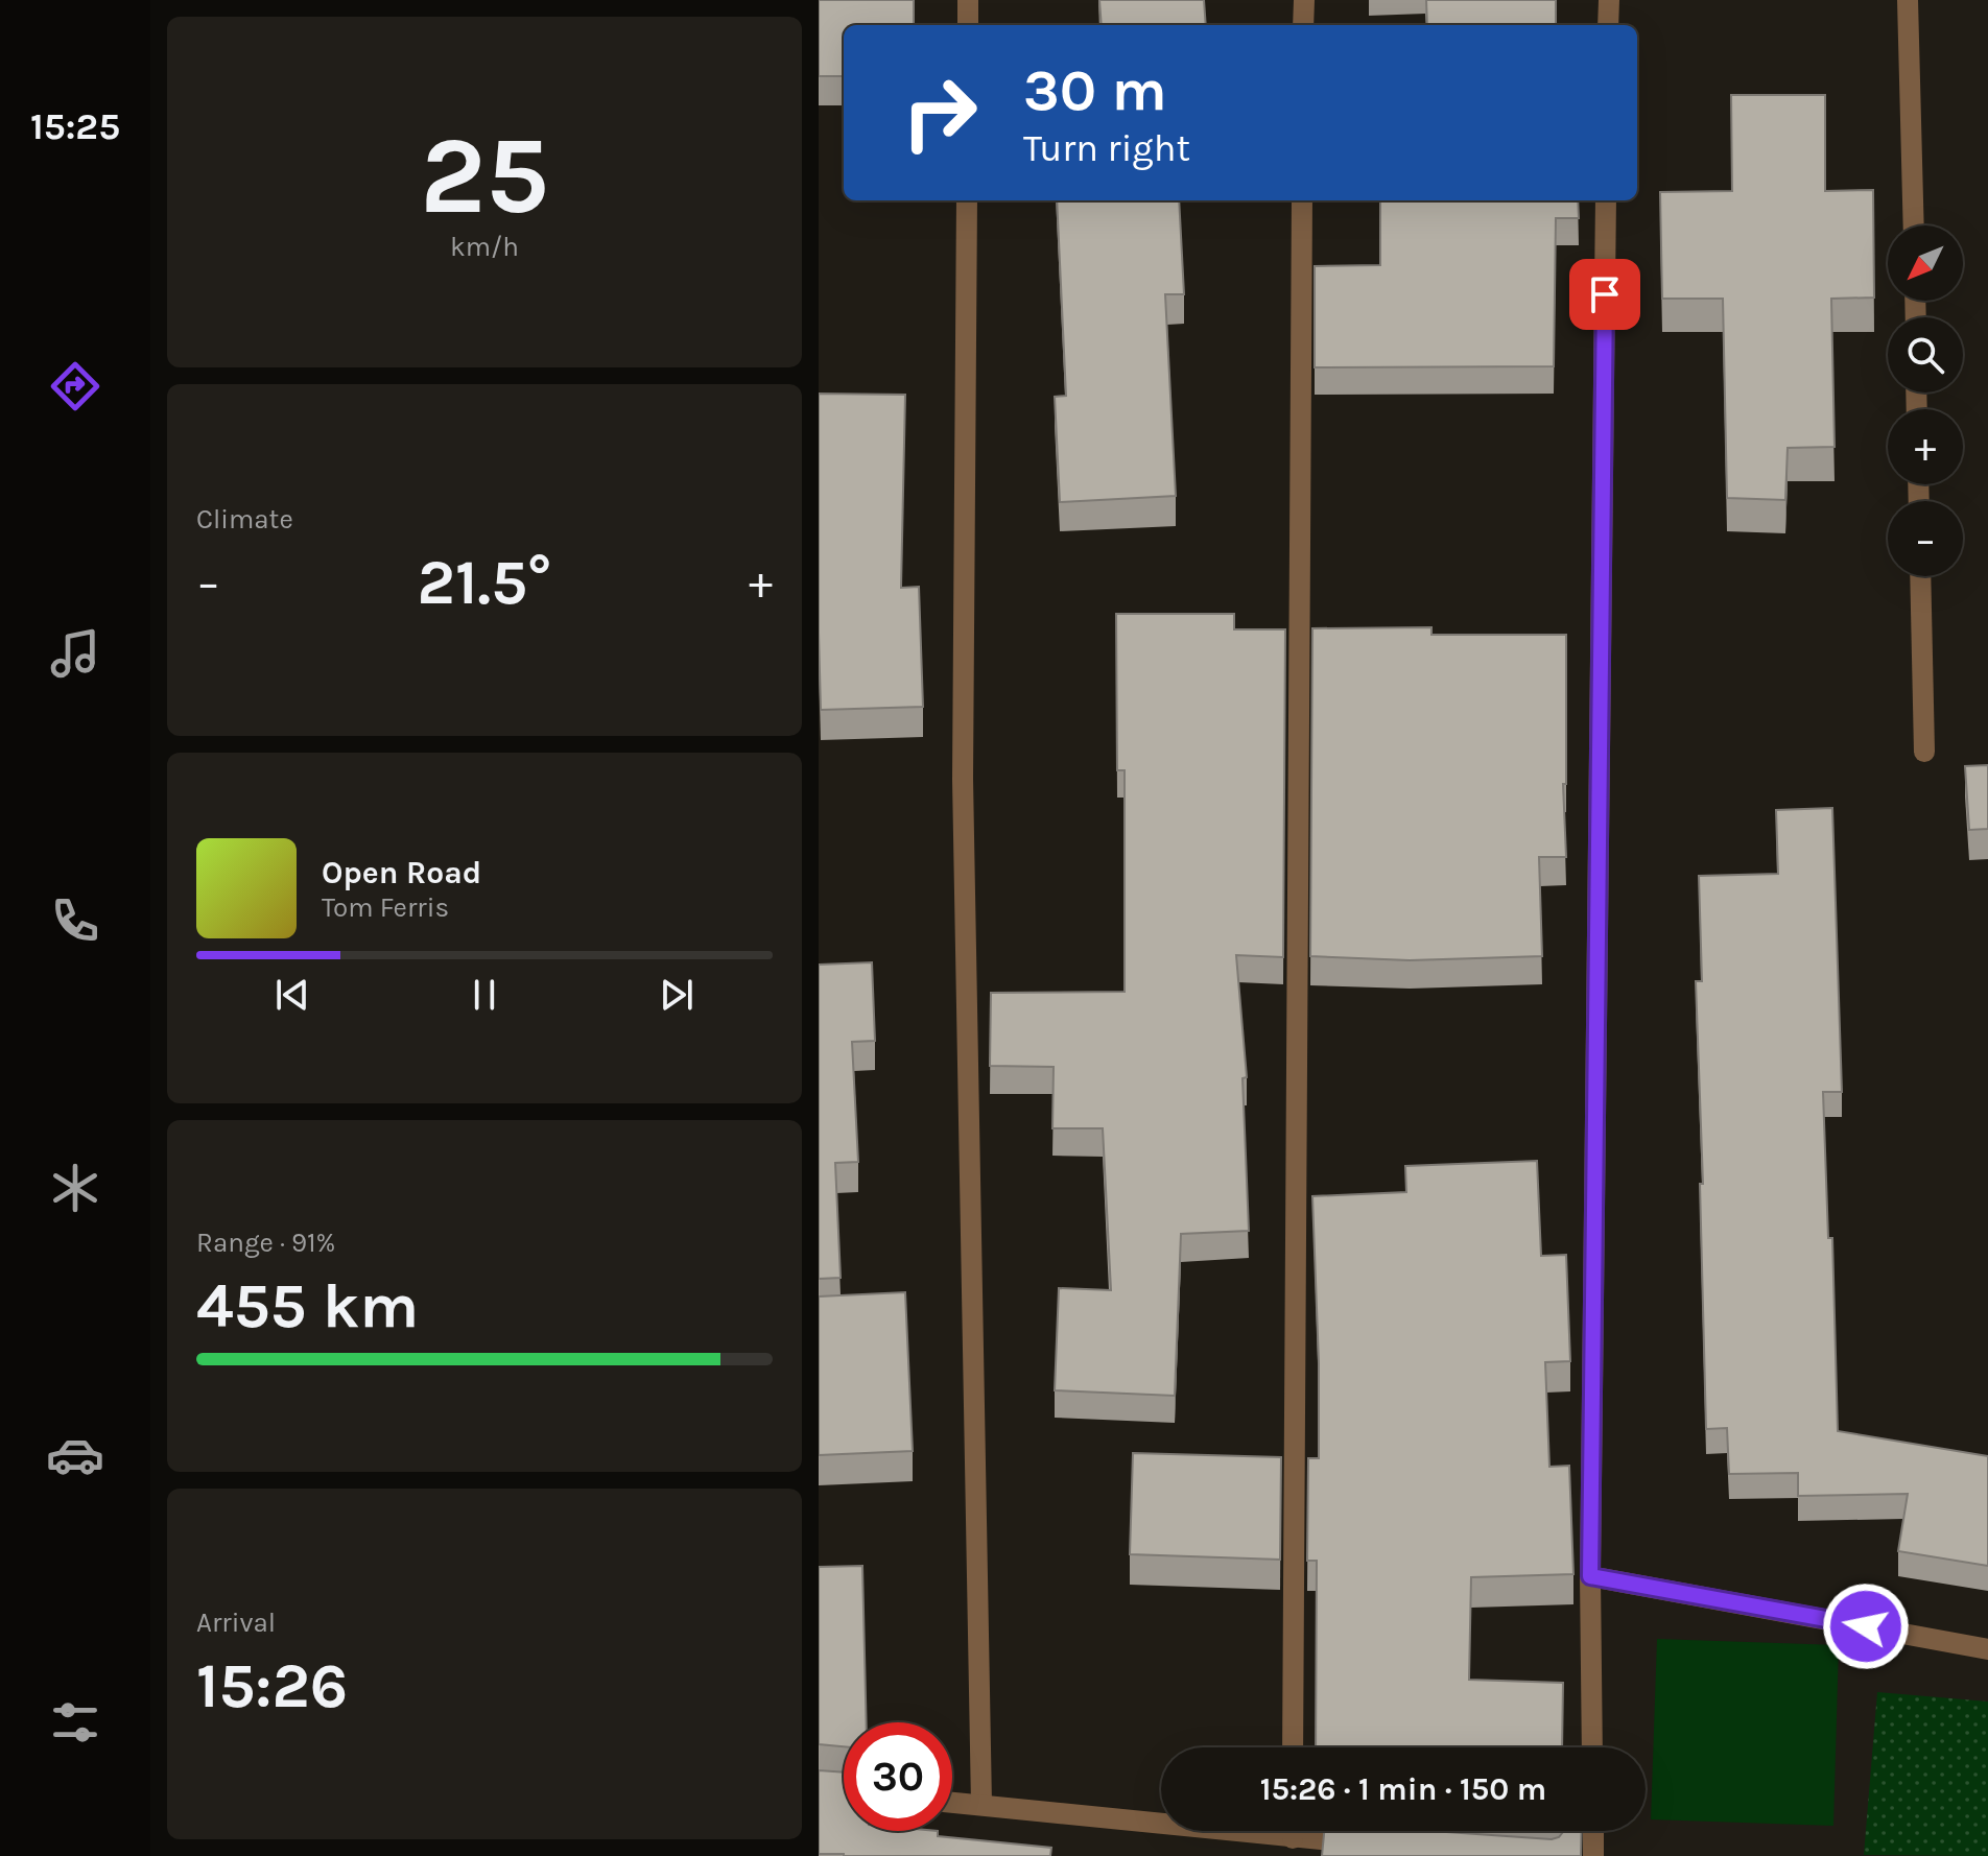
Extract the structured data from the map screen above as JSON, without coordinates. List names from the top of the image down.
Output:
{
  "north": "bottom left",
  "page": {
    "tabs": "15:25",
    "tile": [
      ["25", "km/h"],
      "Climate",
      ["Range · 91%", "455 km"],
      ["Arrival", "15:26"]
    ],
    "turn": ["30 m", "Turn right"],
    "map_buttons": ["+", "−"],
    "heat": ["−", "21.5°", "+"],
    "song": ["Open Road", "Tom Ferris"],
    "limit": "30",
    "trip": "15:26 · 1 min · 150 m"
  }
}
